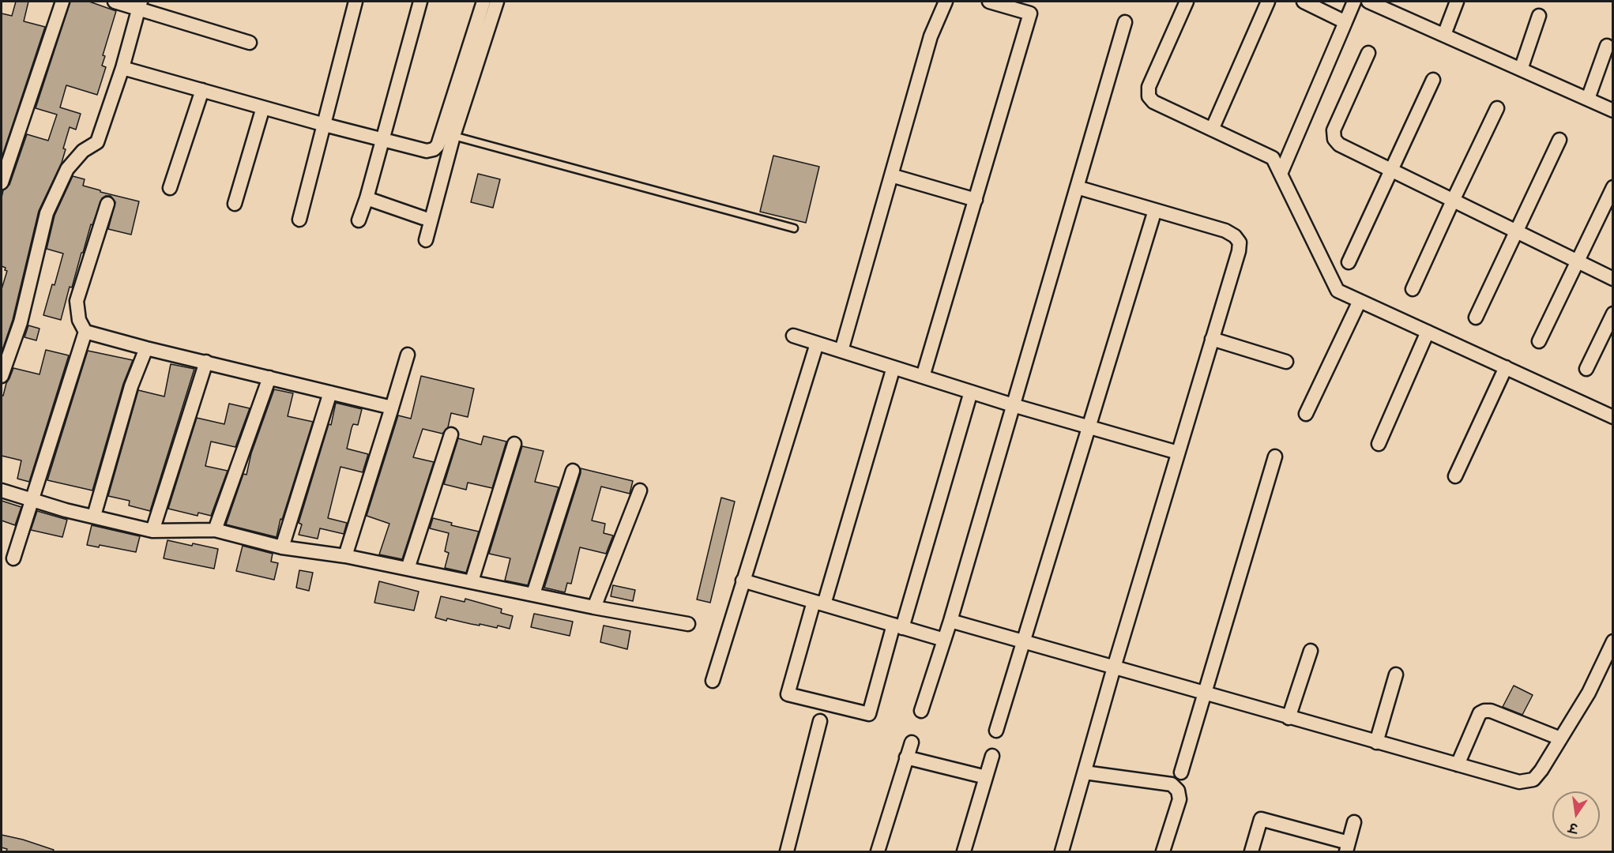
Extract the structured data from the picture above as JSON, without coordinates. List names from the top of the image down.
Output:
{
  "north": "bottom"
}
